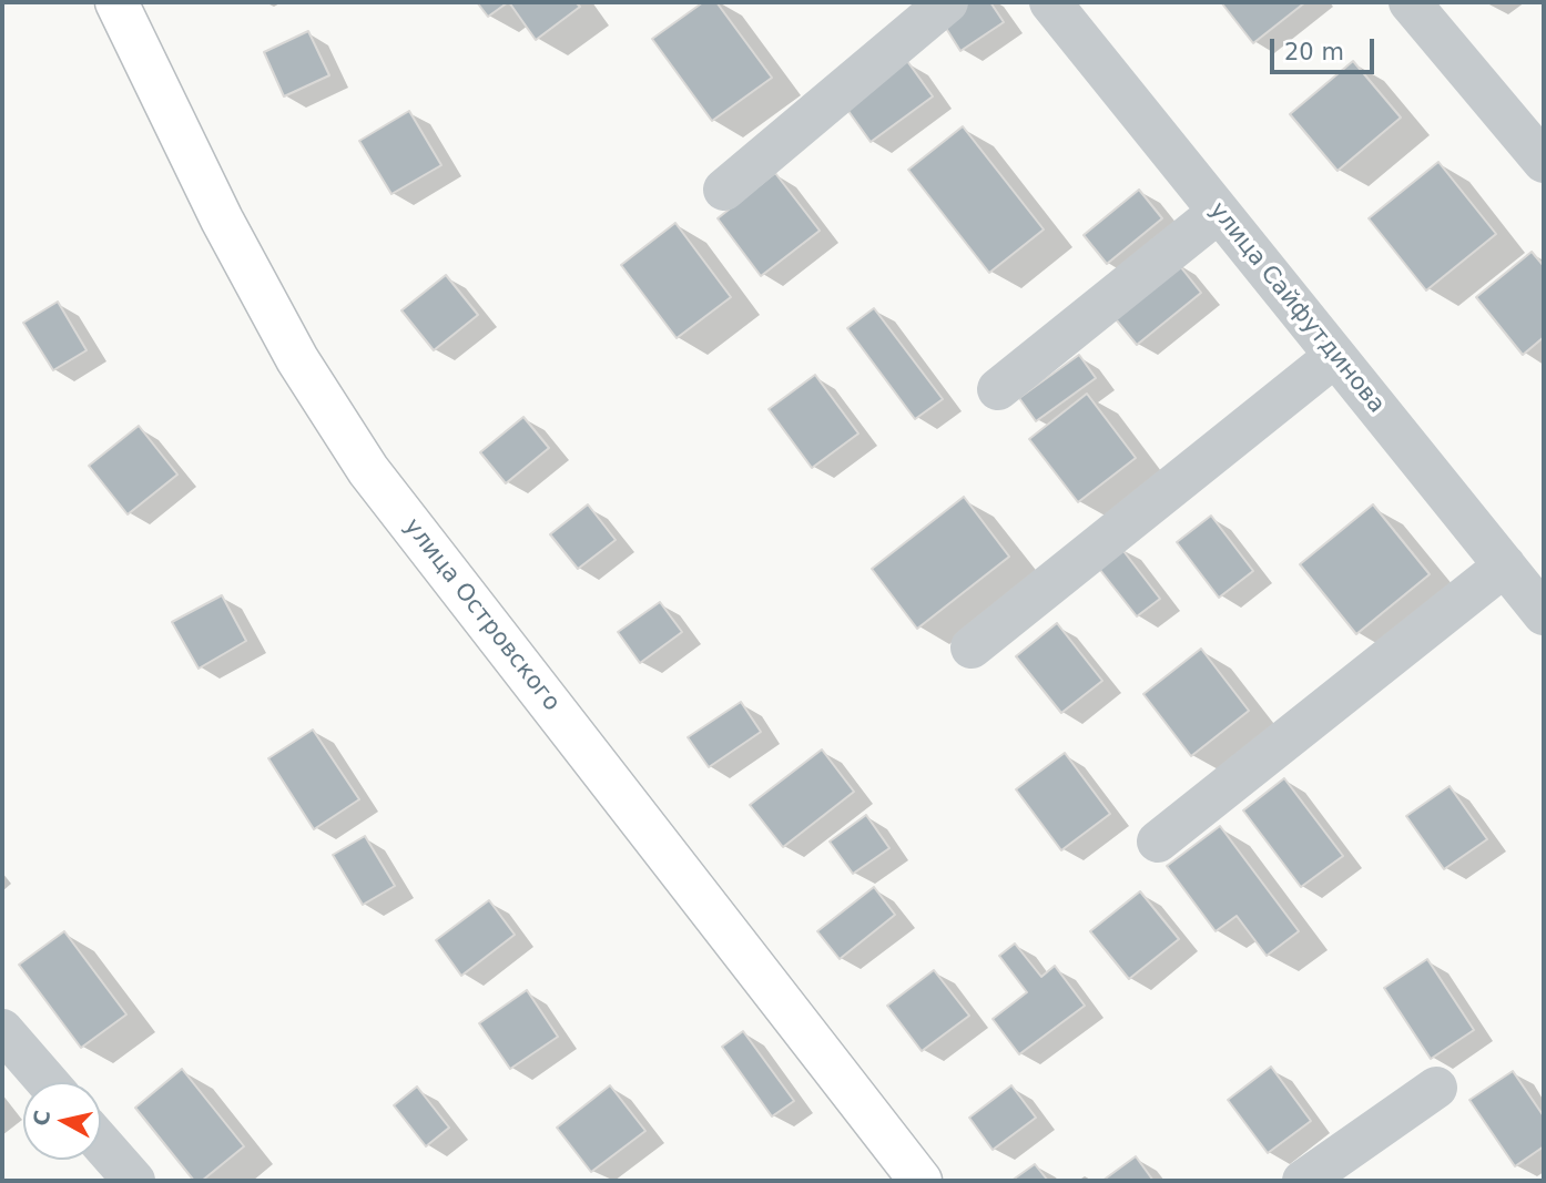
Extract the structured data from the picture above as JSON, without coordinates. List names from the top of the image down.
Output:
{
  "streets": {
    "main road": ["улица Островского"],
    "street": ["улица Сайфутдинова"]
  },
  "scale_bar": "20 m",
  "north": "left"
}
